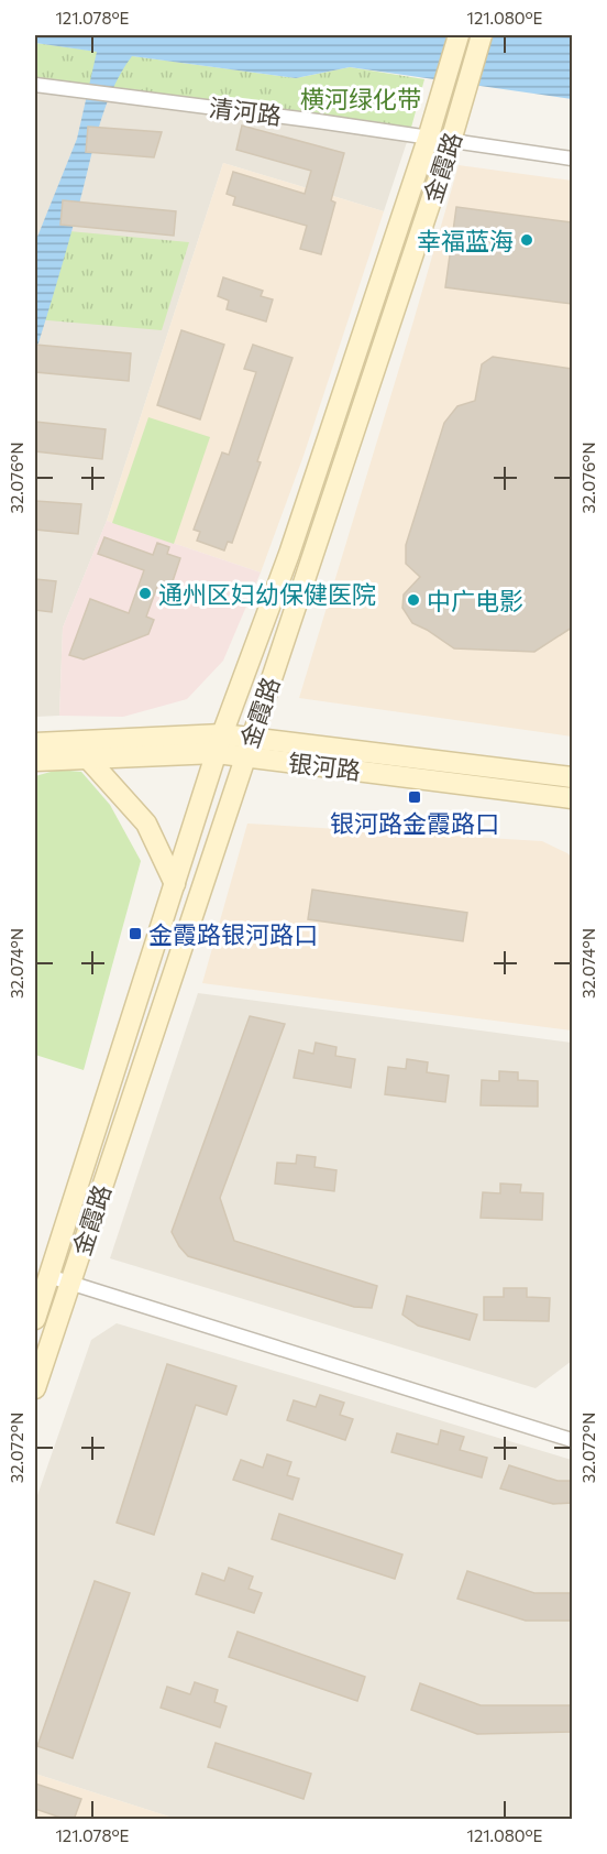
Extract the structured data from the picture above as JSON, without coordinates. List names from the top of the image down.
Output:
{
  "streets": {
    "main road": ["金霞路", "银河路"],
    "street": ["清河路"]
  },
  "crossings": [
    ["清河路", "金霞路"],
    ["金霞路", "银河路"]
  ],
  "parks": ["横河绿化带"],
  "places": {
    "other": ["幸福蓝海", "通州区妇幼保健医院", "中广电影"],
    "transit": ["银河路金霞路口", "金霞路银河路口"]
  },
  "coordinates": [
    "121.078°E",
    "121.080°E",
    "32.076°N",
    "32.074°N",
    "32.072°N"
  ]
}
